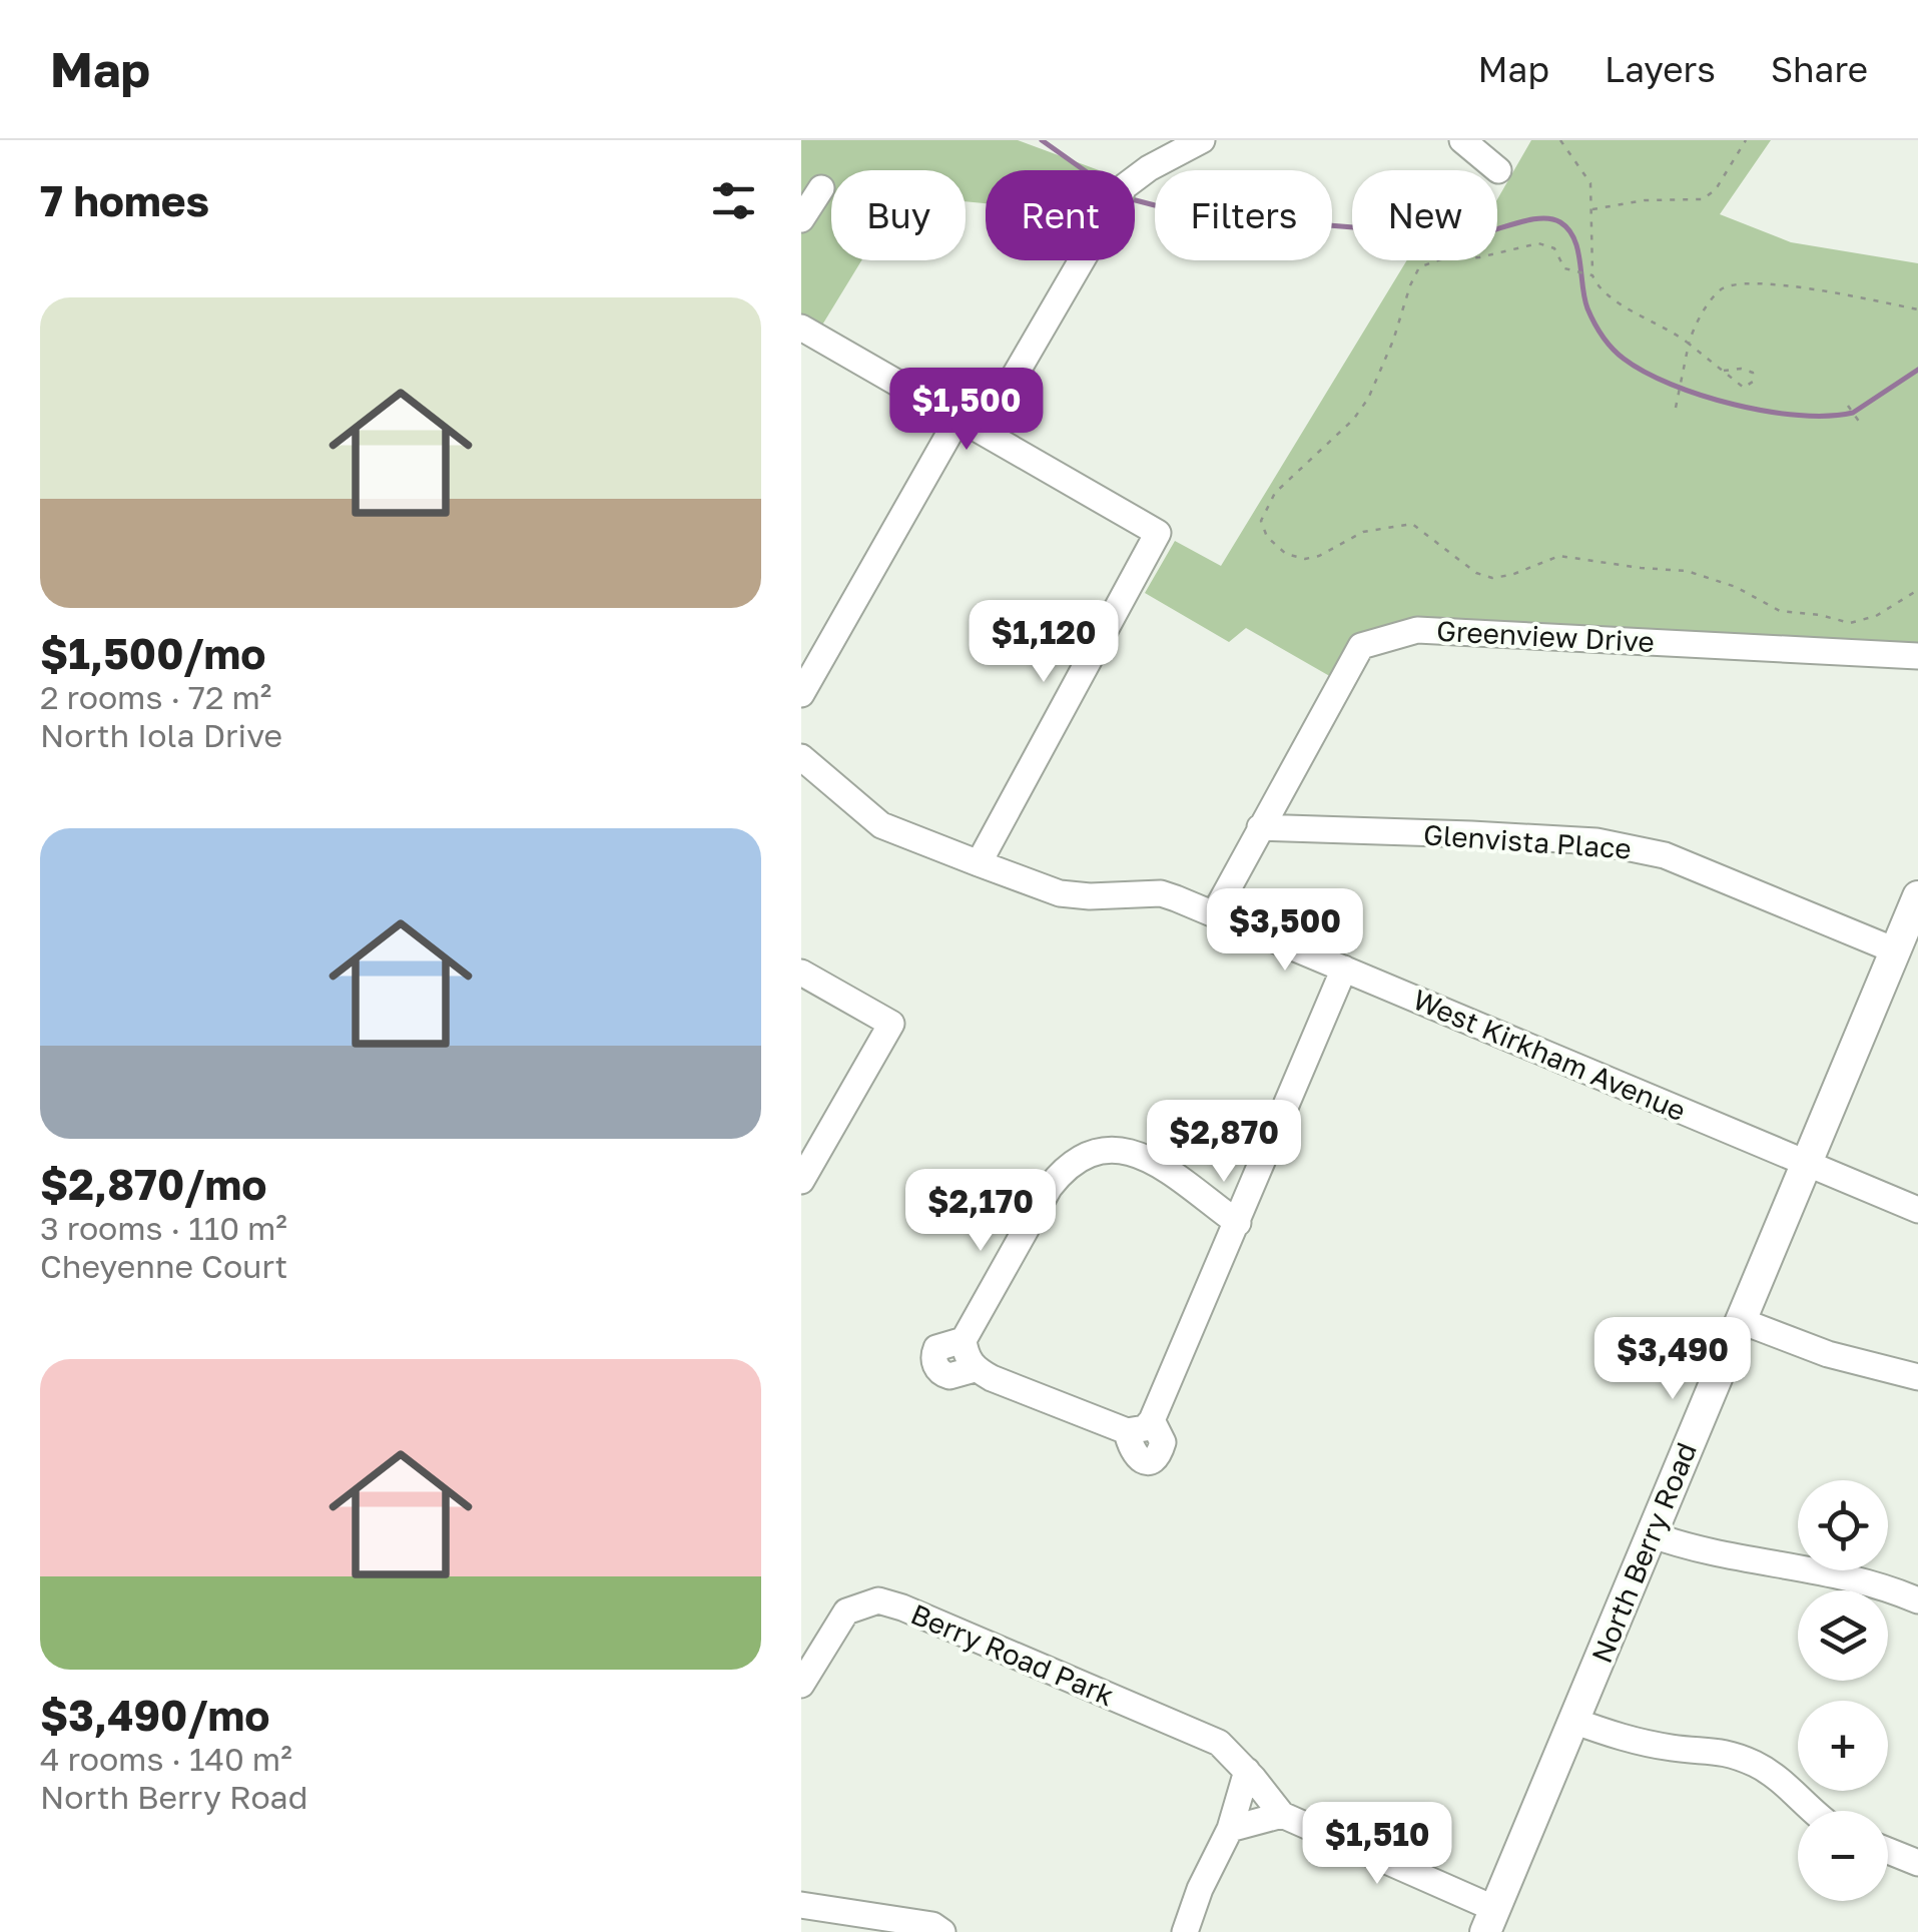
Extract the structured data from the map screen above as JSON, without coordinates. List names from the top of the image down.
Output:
{
  "streets": {
    "main road": ["North Berry Road"],
    "street": [
      "Greenview Drive",
      "Glenvista Place",
      "West Kirkham Avenue",
      "Berry Road Park"
    ]
  },
  "crossings": [
    ["Greenview Drive", "Glenvista Place"],
    ["Greenview Drive", "West Kirkham Avenue"],
    ["Glenvista Place", "North Berry Road"],
    ["West Kirkham Avenue", "North Berry Road"],
    ["North Berry Road", "Berry Road Park"]
  ],
  "page": {
    "header": "Map",
    "nav": ["Map", "Layers", "Share"],
    "heading": "7 homes",
    "chip": [
      "Buy",
      "Rent",
      "Filters",
      "New"
    ],
    "list": [
      {
        "name": "$1,500/mo",
        "note": "2 rooms · 72 m² · North Iola Drive"
      },
      {
        "name": "$2,870/mo",
        "note": "3 rooms · 110 m² · Cheyenne Court"
      },
      {
        "name": "$3,490/mo",
        "note": "4 rooms · 140 m² · North Berry Road"
      }
    ],
    "price": [
      "$1,500",
      "$1,120",
      "$3,500",
      "$2,870",
      "$2,170",
      "$3,490",
      "$1,510"
    ],
    "map_buttons": ["+", "−"]
  }
}
